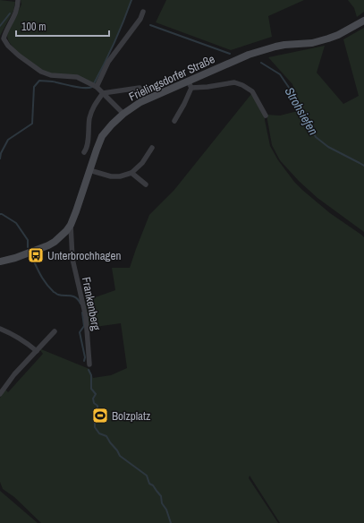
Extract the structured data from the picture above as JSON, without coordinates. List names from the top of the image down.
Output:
{
  "streets": {
    "main road": ["Frielingsdorfer Straße"],
    "street": ["Frankenberg"]
  },
  "crossings": [
    ["Frielingsdorfer Straße", "Frankenberg"]
  ],
  "water": ["Strohsiefen"],
  "places": {
    "bus stop": ["Unterbrochhagen"],
    "sports": ["Bolzplatz"]
  },
  "scale_bar": "100 m"
}
